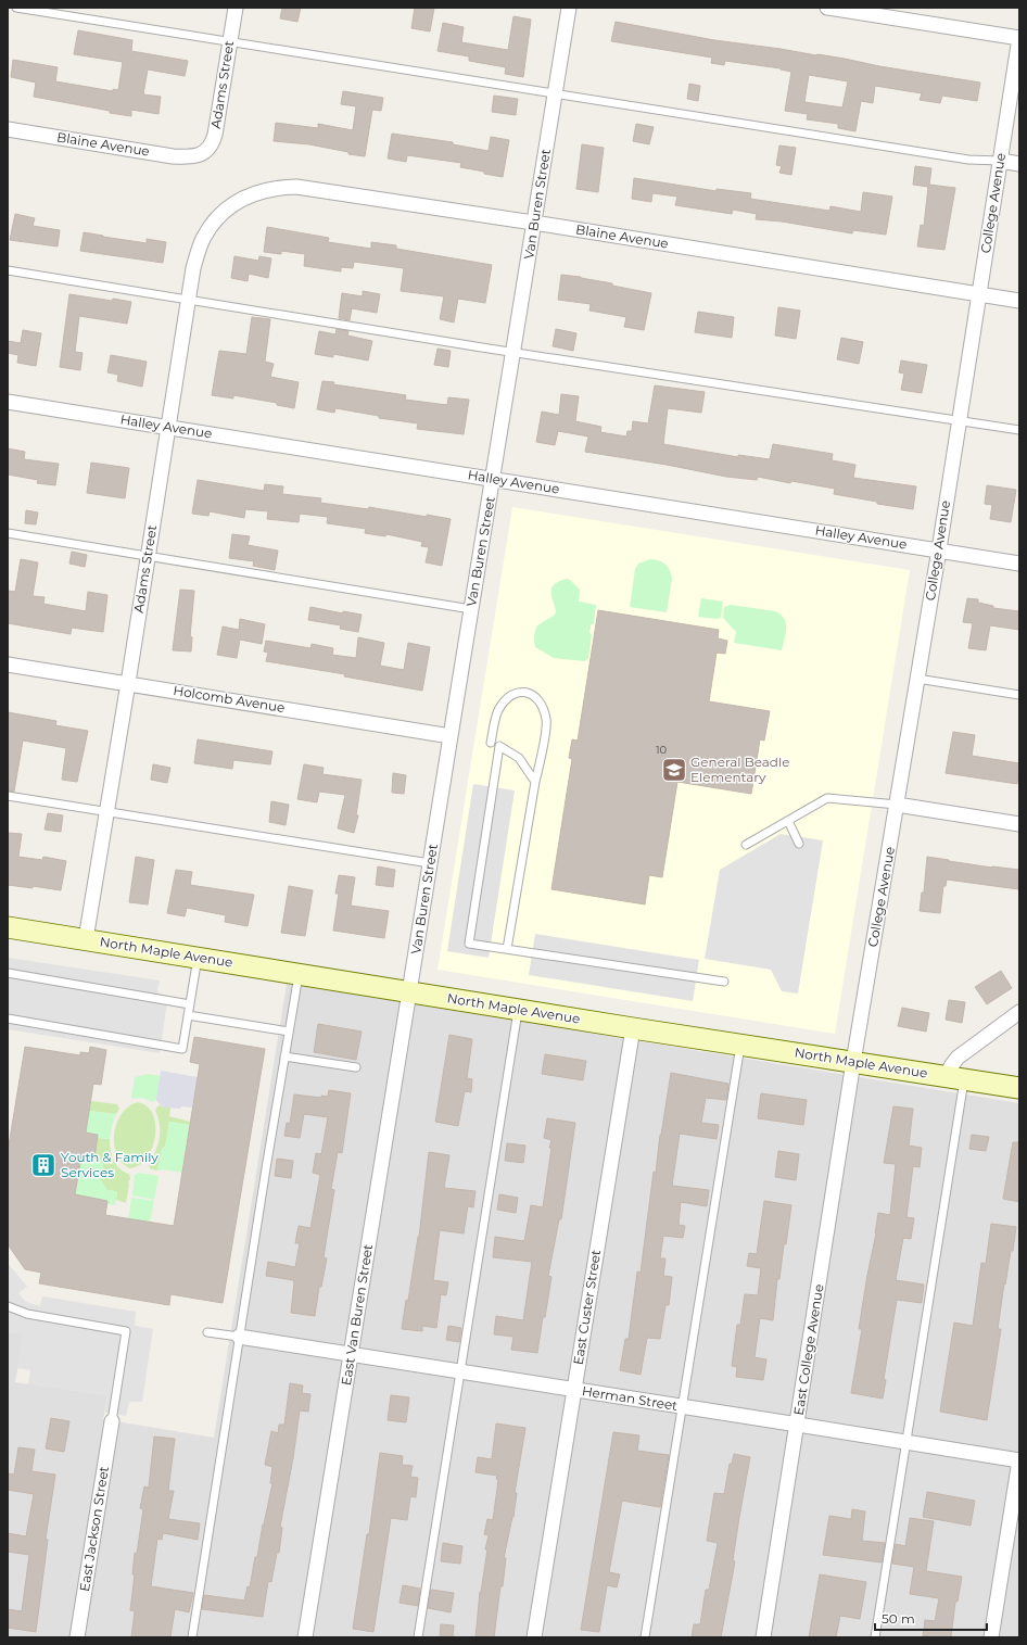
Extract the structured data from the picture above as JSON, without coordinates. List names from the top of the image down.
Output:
{
  "streets": {
    "street": [
      "Adams Street",
      "Blaine Avenue",
      "College Avenue",
      "Van Buren Street",
      "Halley Avenue",
      "Holcomb Avenue",
      "North Maple Avenue",
      "East Custer Street",
      "East Van Buren Street",
      "East College Avenue",
      "Herman Street",
      "East Jackson Street"
    ]
  },
  "crossings": [
    ["Adams Street", "Blaine Avenue"],
    ["Adams Street", "Halley Avenue"],
    ["Adams Street", "Holcomb Avenue"],
    ["Adams Street", "North Maple Avenue"],
    ["Blaine Avenue", "College Avenue"],
    ["Blaine Avenue", "Van Buren Street"],
    ["College Avenue", "Halley Avenue"],
    ["College Avenue", "North Maple Avenue"],
    ["College Avenue", "East College Avenue"],
    ["Van Buren Street", "Halley Avenue"],
    ["Van Buren Street", "Holcomb Avenue"],
    ["Van Buren Street", "North Maple Avenue"],
    ["Van Buren Street", "East Van Buren Street"],
    ["North Maple Avenue", "East Custer Street"],
    ["North Maple Avenue", "East Van Buren Street"],
    ["North Maple Avenue", "East College Avenue"],
    ["East Custer Street", "Herman Street"],
    ["East Van Buren Street", "Herman Street"],
    ["East College Avenue", "Herman Street"]
  ],
  "places": {
    "school or university": ["General Beadle Elementary"],
    "building": ["Youth & Family Services"]
  },
  "house_numbers": ["10"],
  "scale_bar": "50 m"
}
